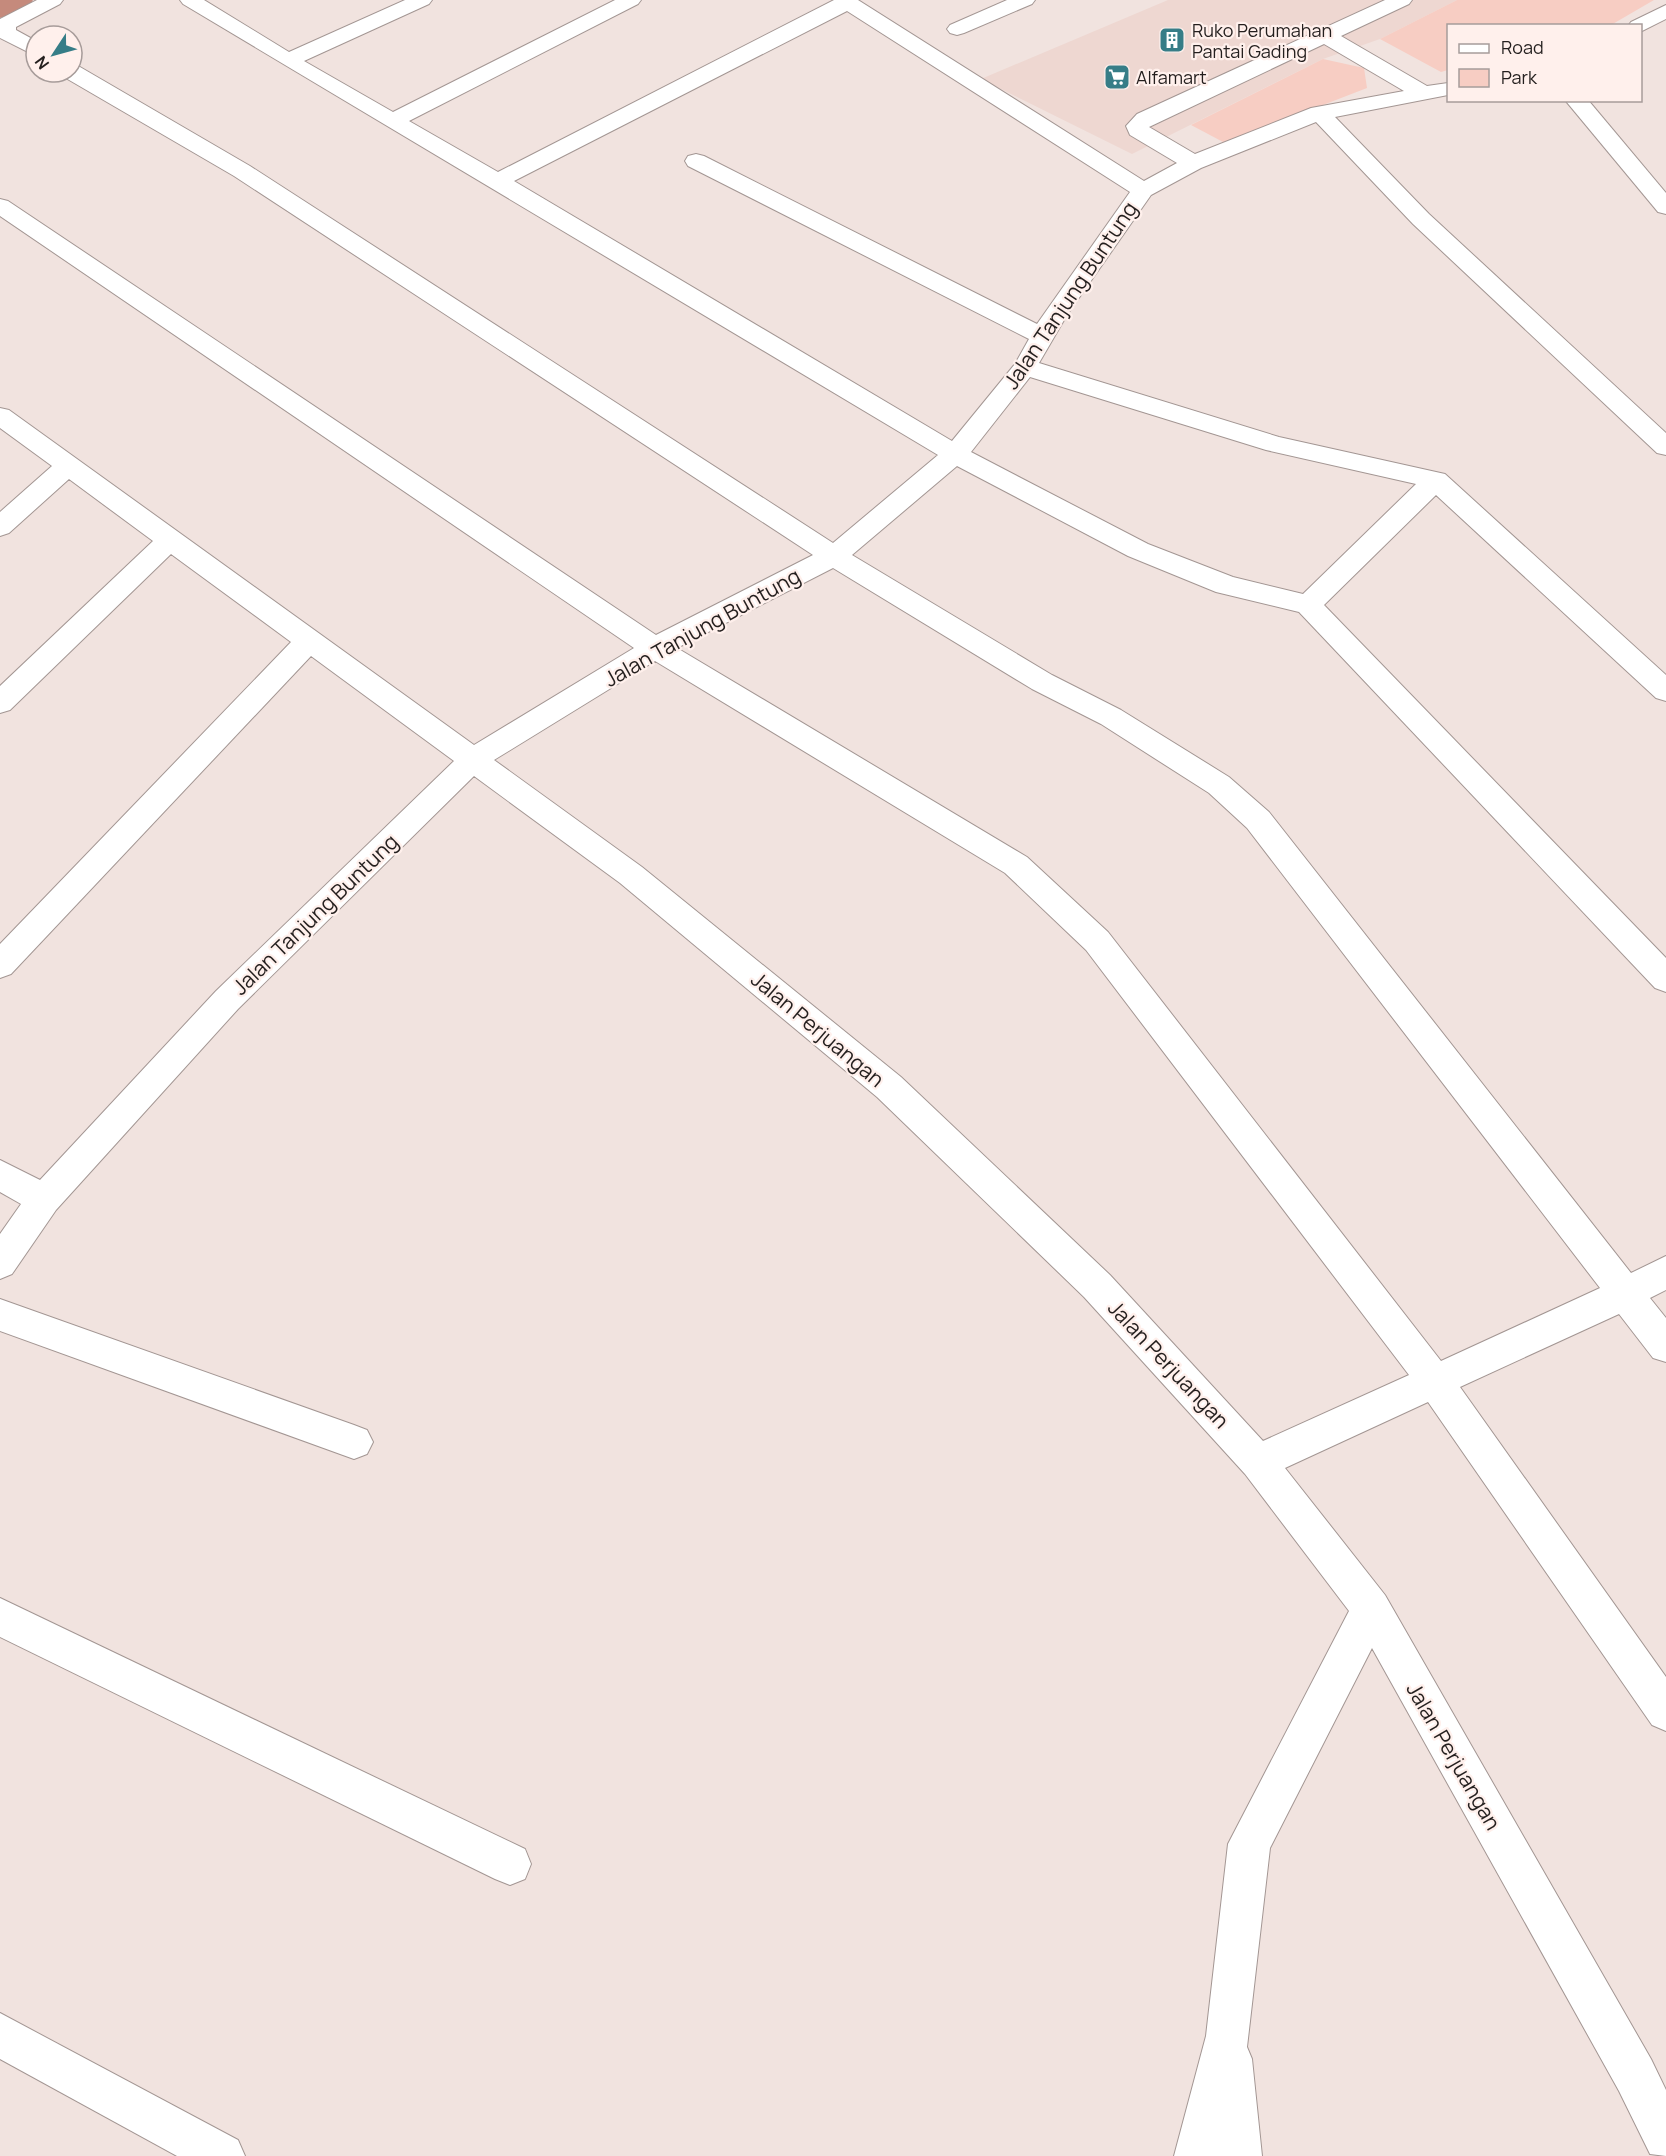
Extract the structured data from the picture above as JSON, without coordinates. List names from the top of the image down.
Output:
{
  "streets": {
    "street": ["Jalan Tanjung Buntung", "Jalan Perjuangan"]
  },
  "crossings": [
    ["Jalan Tanjung Buntung", "Jalan Perjuangan"]
  ],
  "places": {
    "building": ["Ruko Perumahan Pantai Gading"],
    "supermarket": ["Alfamart"]
  },
  "legend": ["Road", "Park"],
  "north": "bottom left"
}
